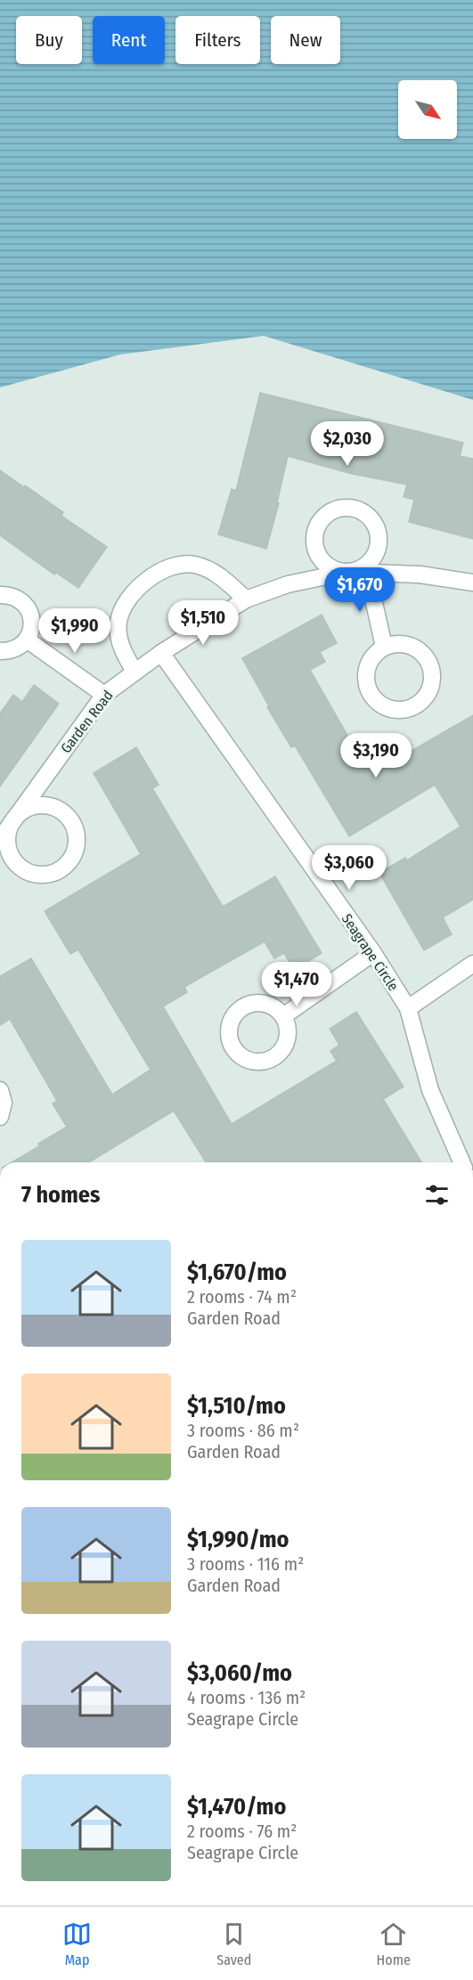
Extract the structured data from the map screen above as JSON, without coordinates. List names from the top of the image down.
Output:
{
  "streets": {
    "street": ["Garden Road", "Seagrape Circle"]
  },
  "crossings": [
    ["Garden Road", "Seagrape Circle"]
  ],
  "north": "bottom right",
  "page": {
    "chip": [
      "Buy",
      "Rent",
      "Filters",
      "New"
    ],
    "price": [
      "$2,030",
      "$1,670",
      "$1,510",
      "$1,990",
      "$3,190",
      "$3,060",
      "$1,470"
    ],
    "heading": "7 homes",
    "list": [
      {
        "name": "$1,670/mo",
        "note": "2 rooms · 74 m² · Garden Road"
      },
      {
        "name": "$1,510/mo",
        "note": "3 rooms · 86 m² · Garden Road"
      },
      {
        "name": "$1,990/mo",
        "note": "3 rooms · 116 m² · Garden Road"
      },
      {
        "name": "$3,060/mo",
        "note": "4 rooms · 136 m² · Seagrape Circle"
      },
      {
        "name": "$1,470/mo",
        "note": "2 rooms · 76 m² · Seagrape Circle"
      }
    ],
    "tabs": ["Map", "Saved", "Home"]
  }
}
